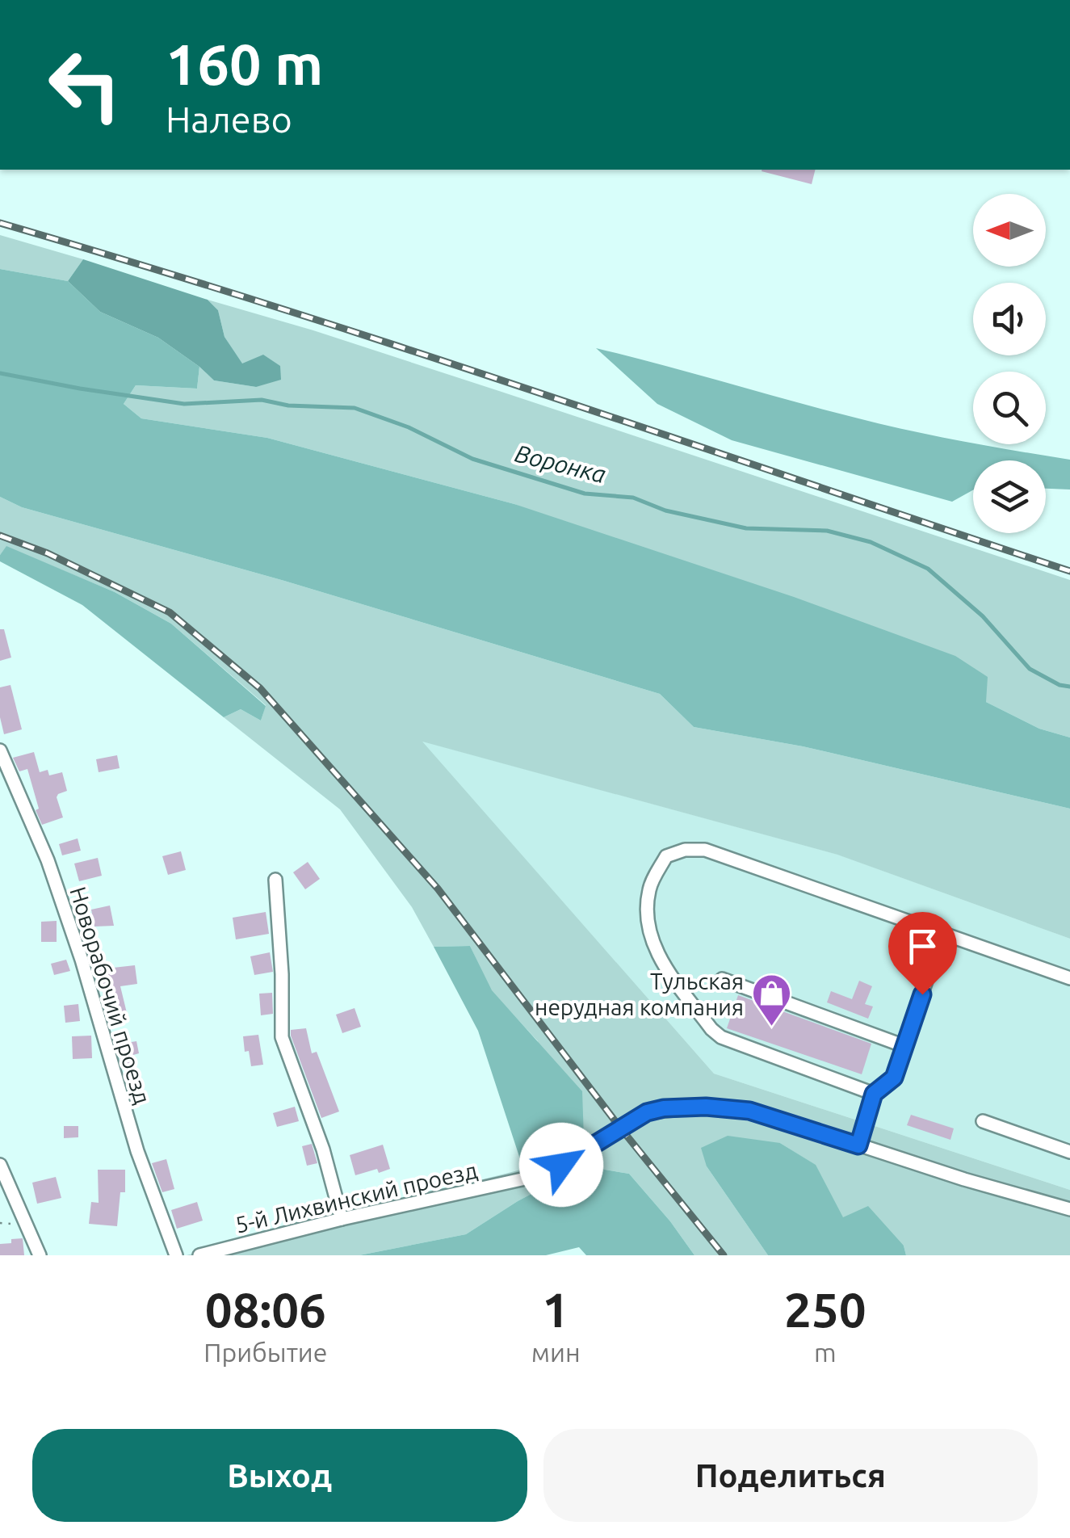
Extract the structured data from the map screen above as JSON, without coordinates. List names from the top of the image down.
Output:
{
  "streets": {
    "street": ["Новорабочий проезд", "5-й Лихвинский проезд"]
  },
  "water": ["Воронка"],
  "places": {
    "shop": ["Тульская нерудная компания"]
  },
  "north": "left",
  "page": {
    "turn": ["160 m", "Налево"],
    "eta": [
      "08:06",
      "Прибытие",
      "1",
      "мин",
      "250",
      "m"
    ],
    "buttons": ["Выход", "Поделиться"]
  }
}
